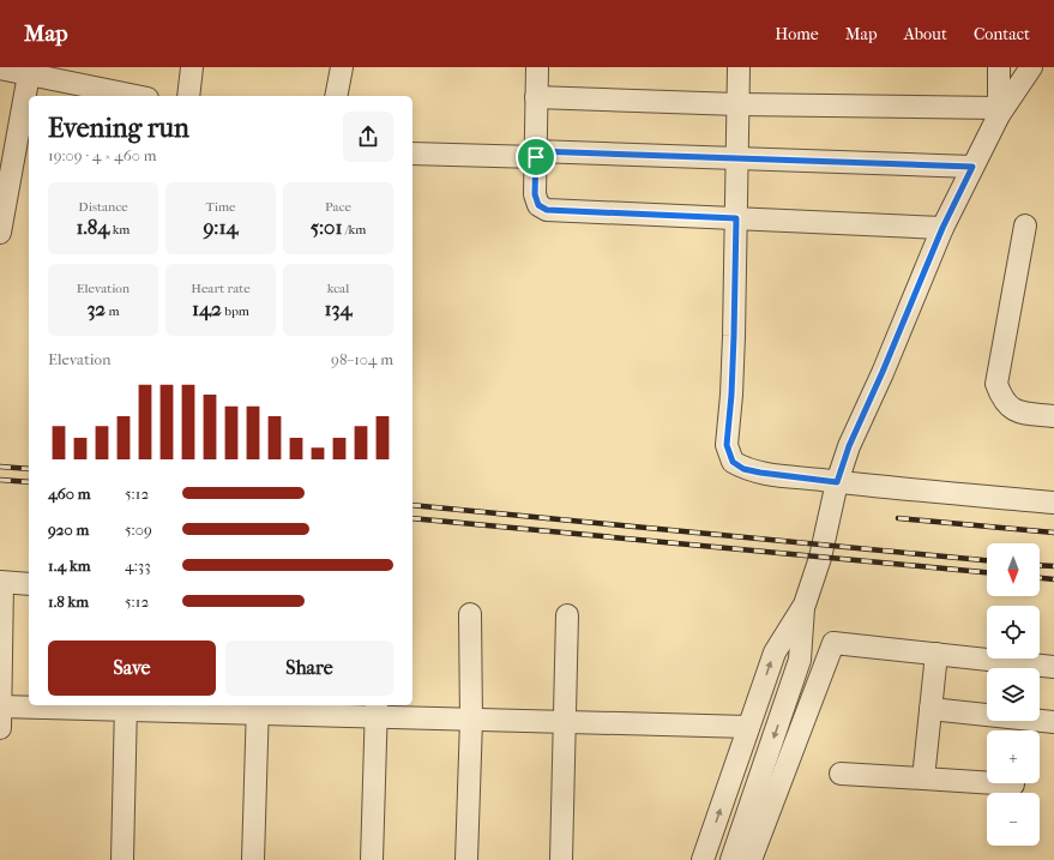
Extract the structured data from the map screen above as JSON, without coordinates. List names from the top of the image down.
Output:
{
  "north": "bottom",
  "page": {
    "header": "Map",
    "nav": [
      "Home",
      "Map",
      "About",
      "Contact"
    ],
    "heading": ["Evening run", "19:09 · 4 × 460 m"],
    "stats": [
      ["Distance", "1.84 km"],
      ["Time", "9:14"],
      ["Pace", "5:01 /km"],
      ["Elevation", "32 m"],
      ["Heart rate", "142 bpm"],
      ["kcal", "134"]
    ],
    "chart": ["Elevation", "98–104 m"],
    "list": [
      {
        "name": "460 m",
        "note": "5:12"
      },
      {
        "name": "920 m",
        "note": "5:09"
      },
      {
        "name": "1.4 km",
        "note": "4:33"
      },
      {
        "name": "1.8 km",
        "note": "5:12"
      }
    ],
    "map_buttons": ["+", "−"],
    "buttons": ["Save", "Share"]
  }
}
